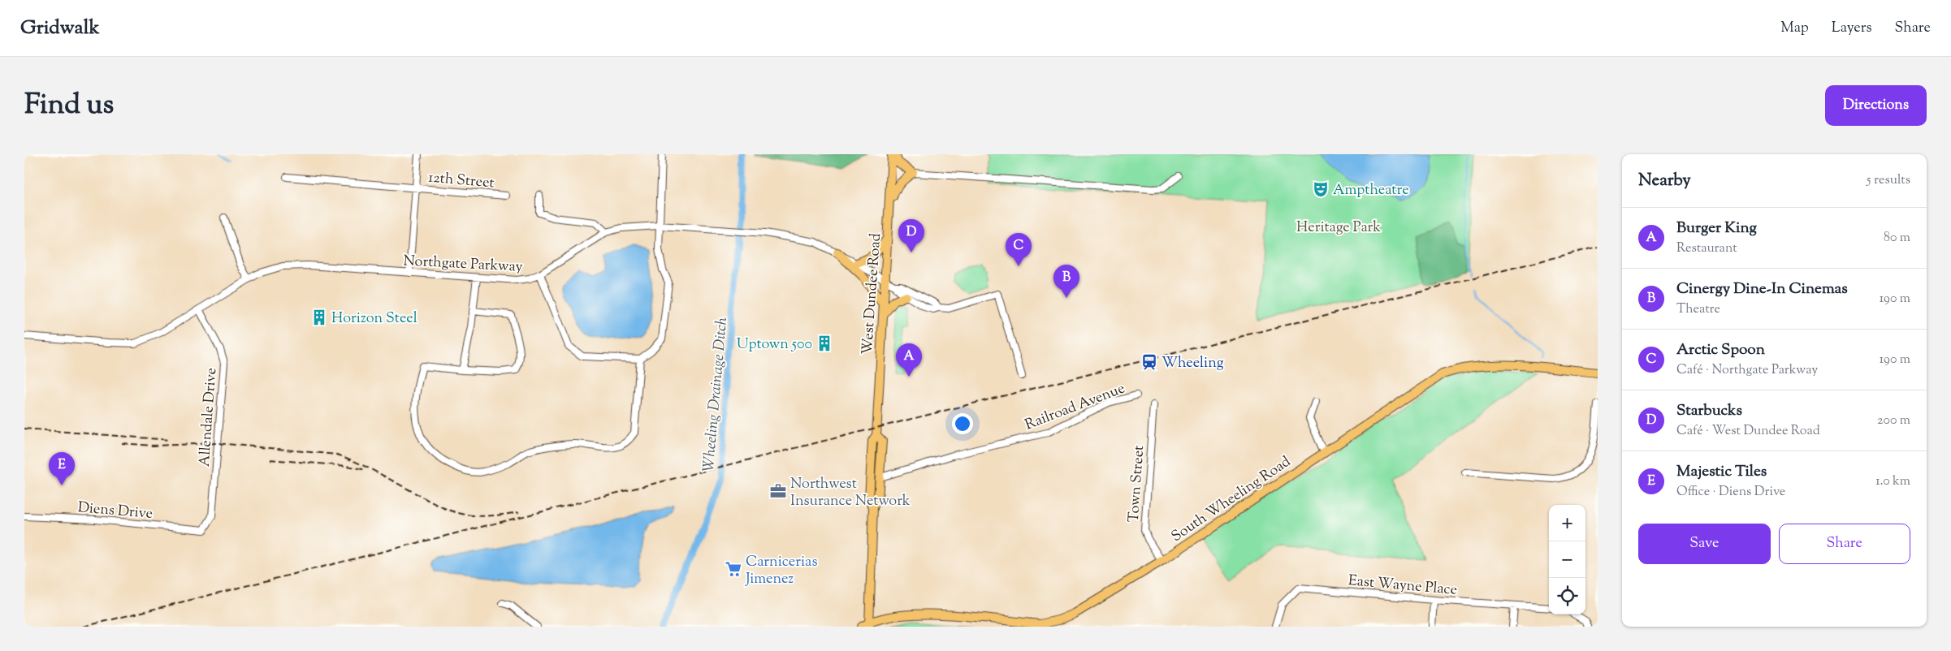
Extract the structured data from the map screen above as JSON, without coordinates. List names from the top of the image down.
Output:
{
  "streets": {
    "main road": ["West Dundee Road", "South Wheeling Road"],
    "street": [
      "12th Street",
      "Northgate Parkway",
      "Railroad Avenue",
      "Allendale Drive",
      "Town Street",
      "Diens Drive",
      "East Wayne Place"
    ]
  },
  "crossings": [
    ["Northgate Parkway", "West Dundee Road"],
    ["Northgate Parkway", "Allendale Drive"],
    ["West Dundee Road", "Railroad Avenue"],
    ["West Dundee Road", "South Wheeling Road"],
    ["Allendale Drive", "Diens Drive"],
    ["Town Street", "South Wheeling Road"]
  ],
  "water": ["Wheeling Drainage Ditch"],
  "parks": ["Heritage Park"],
  "places": {
    "theatre": ["Amptheatre"],
    "building": ["Horizon Steel", "Uptown 500"],
    "station": ["Wheeling"],
    "office": ["Northwest Insurance Network"],
    "supermarket": ["Carnicerias Jimenez"]
  },
  "page": {
    "header": "Gridwalk",
    "nav": ["Map", "Layers", "Share"],
    "title": "Find us",
    "buttons": [
      "Directions",
      ["Save", "Share"]
    ],
    "heading": ["Nearby", "5 results"],
    "list": [
      {
        "mark": "A",
        "name": "Burger King",
        "note": "Restaurant",
        "value": "80 m"
      },
      {
        "mark": "B",
        "name": "Cinergy Dine-In Cinemas",
        "note": "Theatre",
        "value": "190 m"
      },
      {
        "mark": "C",
        "name": "Arctic Spoon",
        "note": "Café · Northgate Parkway",
        "value": "190 m"
      },
      {
        "mark": "D",
        "name": "Starbucks",
        "note": "Café · West Dundee Road",
        "value": "200 m"
      },
      {
        "mark": "E",
        "name": "Majestic Tiles",
        "note": "Office · Diens Drive",
        "value": "1.0 km"
      }
    ],
    "pins": [
      "D",
      "C",
      "B",
      "A",
      "E"
    ],
    "map_buttons": ["+", "−"]
  }
}
